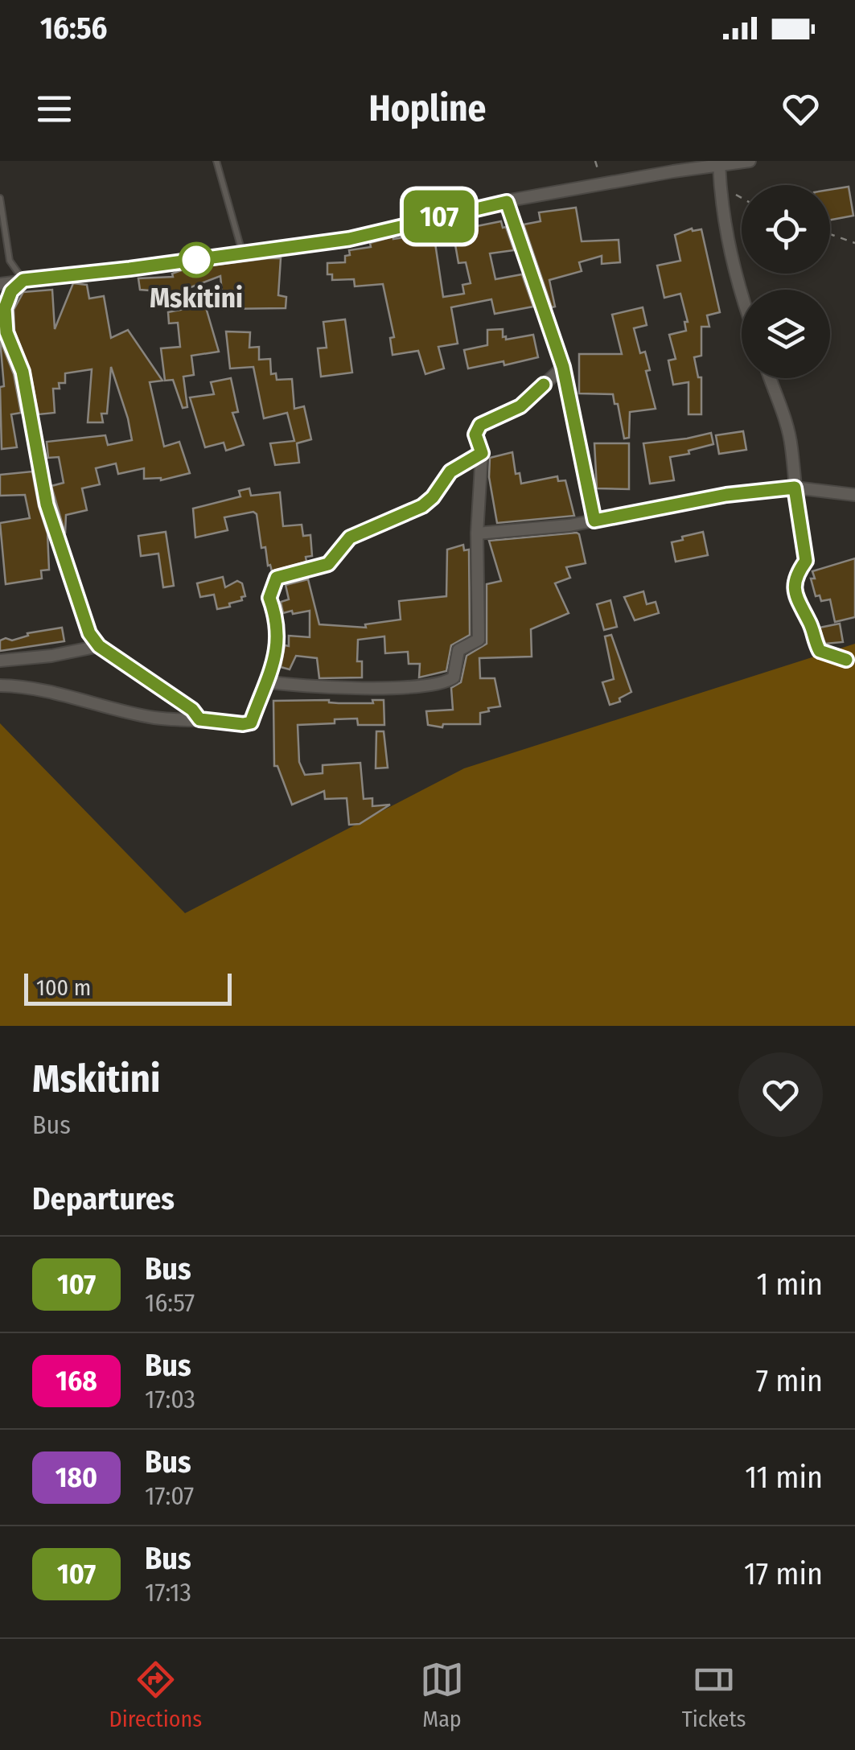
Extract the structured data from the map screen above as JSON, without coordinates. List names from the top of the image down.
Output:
{
  "places": ["Mskitini"],
  "lines": ["bus line 107"],
  "scale_bar": "100 m",
  "page": {
    "status": "16:56",
    "header": "Hopline",
    "on_map": "107",
    "scale": "100 m",
    "heading": [
      ["Mskitini", "Bus"],
      "Departures"
    ],
    "list": [
      {
        "mark": "107",
        "name": "Bus",
        "note": "16:57",
        "value": "1 min"
      },
      {
        "mark": "168",
        "name": "Bus",
        "note": "17:03",
        "value": "7 min"
      },
      {
        "mark": "180",
        "name": "Bus",
        "note": "17:07",
        "value": "11 min"
      },
      {
        "mark": "107",
        "name": "Bus",
        "note": "17:13",
        "value": "17 min"
      }
    ],
    "tabs": ["Directions", "Map", "Tickets"]
  }
}
